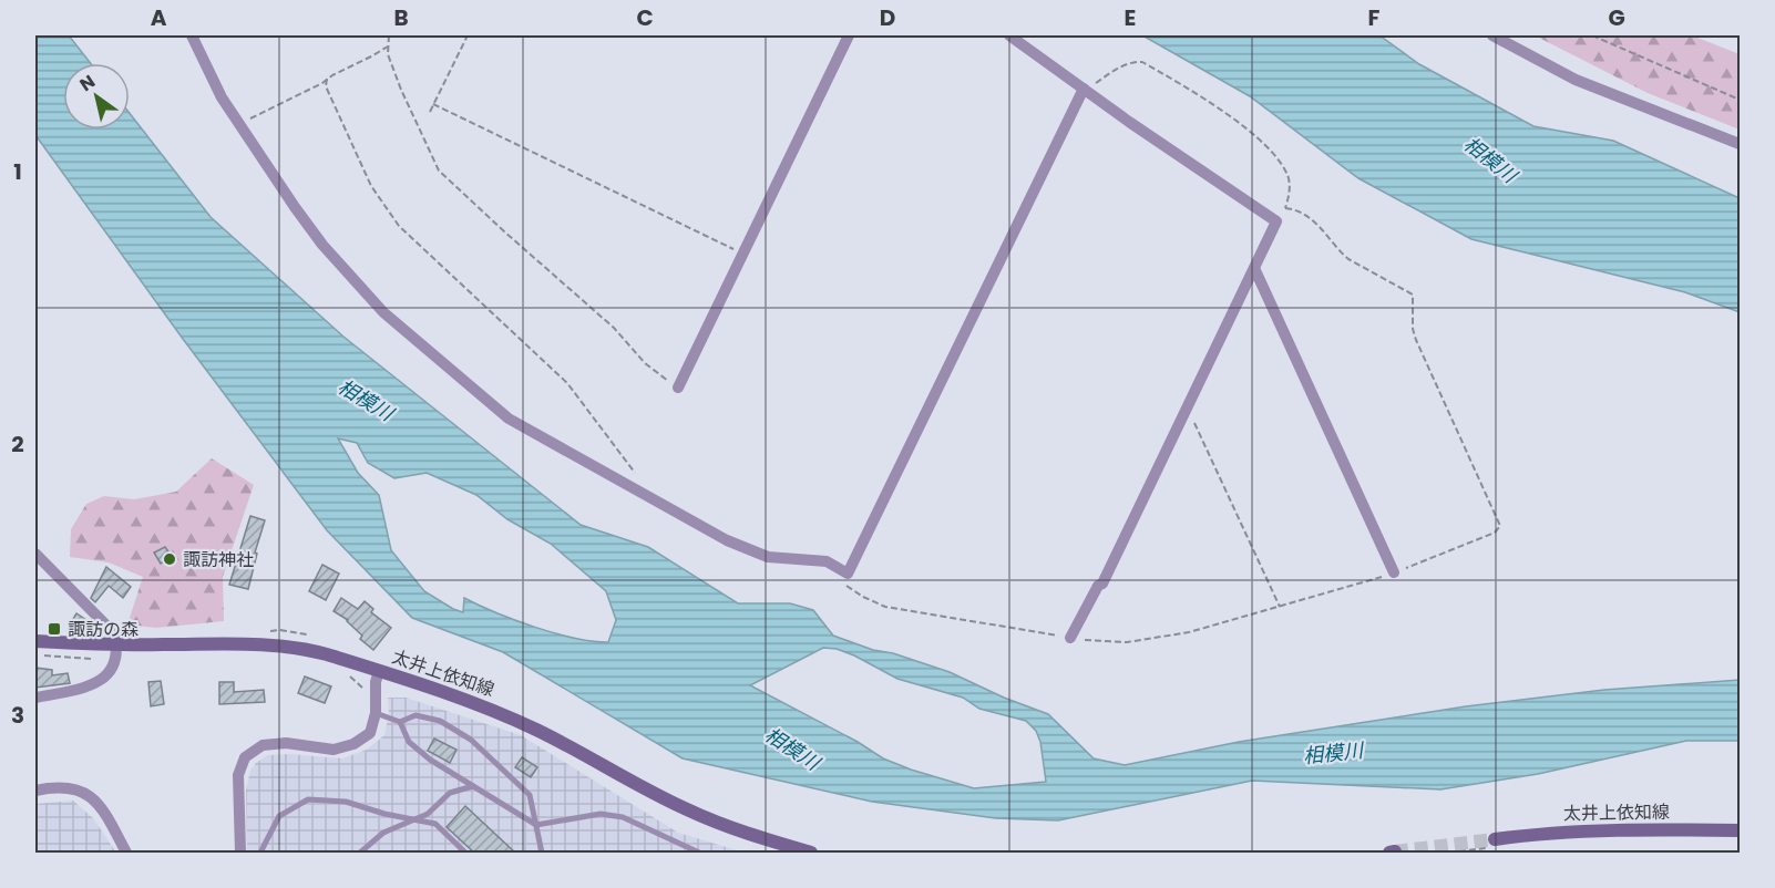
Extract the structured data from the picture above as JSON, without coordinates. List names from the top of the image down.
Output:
{
  "streets": {
    "main road": ["太井上依知線"]
  },
  "water": ["相模川"],
  "places": {
    "other": ["諏訪神社"],
    "transit": ["諏訪の森"]
  },
  "north": "top left",
  "grid": {
    "columns": [
      "A",
      "B",
      "C",
      "D",
      "E",
      "F",
      "G"
    ],
    "rows": ["1", "2", "3"]
  }
}
